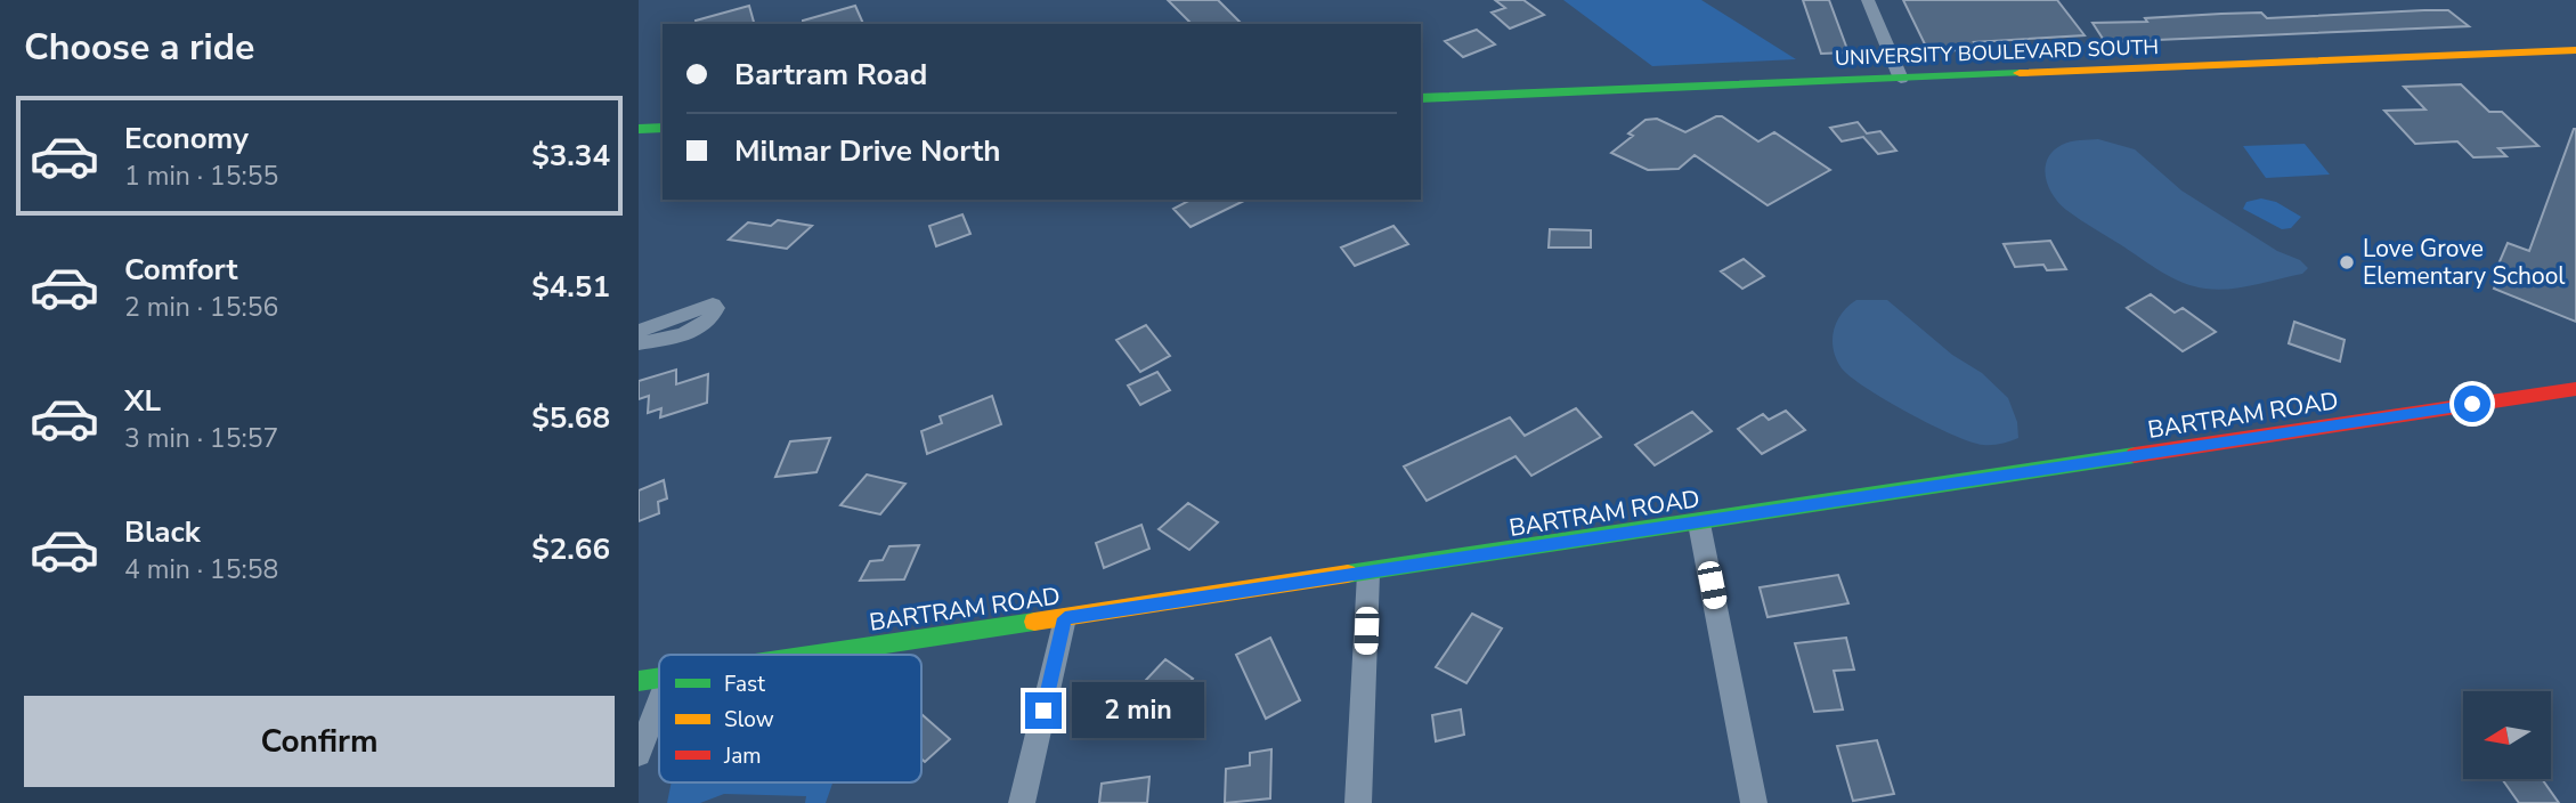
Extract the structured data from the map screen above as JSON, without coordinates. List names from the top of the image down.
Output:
{
  "streets": {
    "street": ["UNIVERSITY BOULEVARD SOUTH", "BARTRAM ROAD"]
  },
  "places": ["Love Grove Elementary School"],
  "legend": ["Fast", "Slow", "Jam"],
  "north": "left",
  "page": {
    "heading": "Choose a ride",
    "banner": ["Bartram Road", "Milmar Drive North"],
    "list": [
      {
        "name": "Economy",
        "note": "1 min · 15:55",
        "value": "$3.34"
      },
      {
        "name": "Comfort",
        "note": "2 min · 15:56",
        "value": "$4.51"
      },
      {
        "name": "XL",
        "note": "3 min · 15:57",
        "value": "$5.68"
      },
      {
        "name": "Black",
        "note": "4 min · 15:58",
        "value": "$2.66"
      }
    ],
    "buttons": "Confirm",
    "bubble": "2 min"
  }
}
